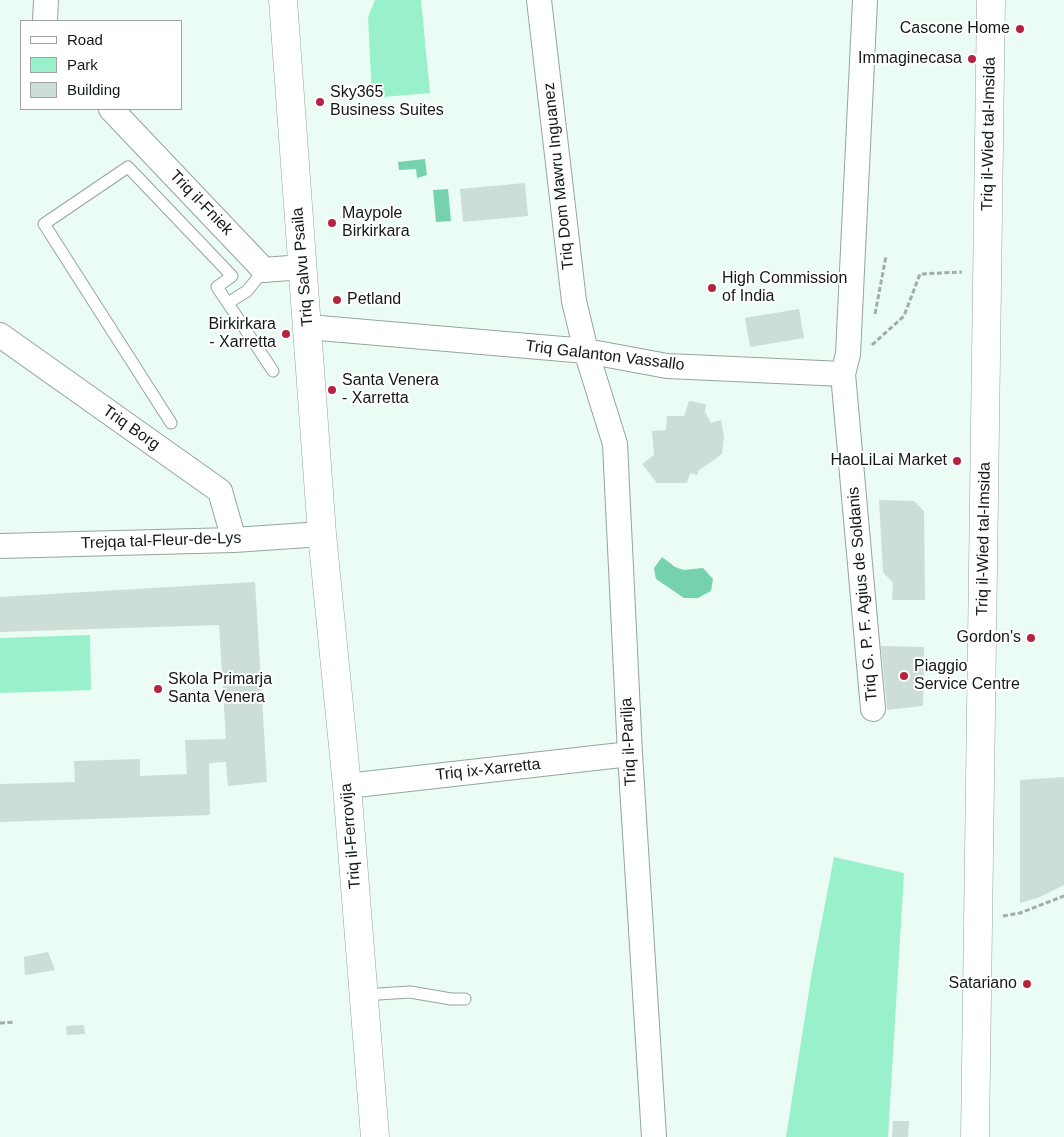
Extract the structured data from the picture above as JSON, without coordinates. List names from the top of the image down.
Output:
{
  "streets": {
    "main road": ["Triq il-Wied tal-Imsida", "Triq Salvu Psaila", "Triq il-Ferrovija"],
    "street": [
      "Triq Dom Mawru Inguanez",
      "Triq il-Fniek",
      "Triq Galanton Vassallo",
      "Triq Borg",
      "Trejqa tal-Fleur-de-Lys",
      "Triq G. P. F. Agius de Soldanis",
      "Triq il-Parilja",
      "Triq ix-Xarretta"
    ]
  },
  "crossings": [
    ["Triq Dom Mawru Inguanez", "Triq Galanton Vassallo"],
    ["Triq Dom Mawru Inguanez", "Triq il-Parilja"],
    ["Triq Salvu Psaila", "Triq Galanton Vassallo"],
    ["Triq Salvu Psaila", "Trejqa tal-Fleur-de-Lys"],
    ["Triq Salvu Psaila", "Triq il-Ferrovija"],
    ["Triq Galanton Vassallo", "Triq G. P. F. Agius de Soldanis"],
    ["Triq Galanton Vassallo", "Triq il-Parilja"],
    ["Triq Borg", "Trejqa tal-Fleur-de-Lys"],
    ["Trejqa tal-Fleur-de-Lys", "Triq il-Ferrovija"],
    ["Triq il-Parilja", "Triq ix-Xarretta"],
    ["Triq ix-Xarretta", "Triq il-Ferrovija"]
  ],
  "places": [
    "Cascone Home",
    "Immaginecasa",
    "Sky365 Business Suites",
    "Maypole Birkirkara",
    "High Commission of India",
    "Petland",
    "Birkirkara - Xarretta",
    "Santa Venera - Xarretta",
    "HaoLiLai Market",
    "Gordon's",
    "Piaggio Service Centre",
    "Skola Primarja Santa Venera",
    "Satariano"
  ],
  "legend": ["Road", "Park", "Building"]
}
